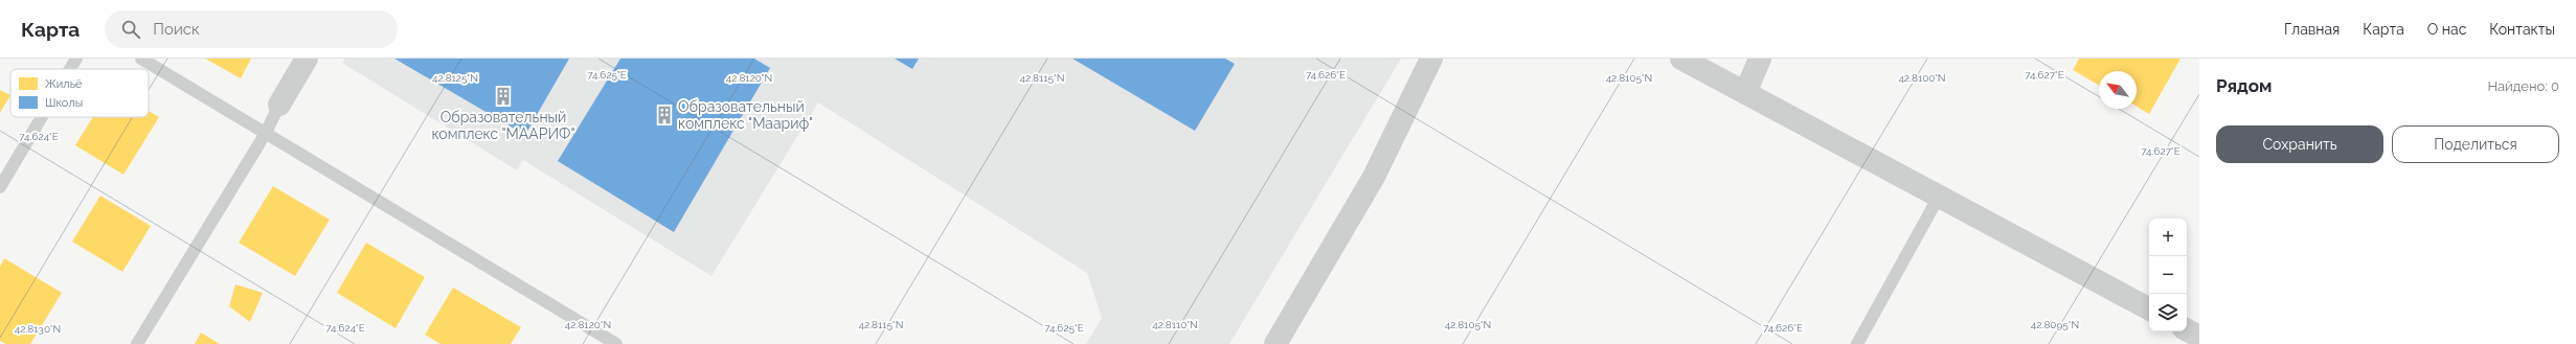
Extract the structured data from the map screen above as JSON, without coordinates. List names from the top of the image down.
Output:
{
  "places": {
    "building": ["Образовательный комплекс \"МААРИФ\"", "Образовательный комплекс \"Маариф\""]
  },
  "legend": ["Жильё", "Школы"],
  "north": "top left",
  "page": {
    "header": "Карта",
    "search": "Поиск",
    "nav": [
      "Главная",
      "Карта",
      "О нас",
      "Контакты"
    ],
    "heading": ["Рядом", "Найдено: 0"],
    "buttons": ["Сохранить", "Поделиться"],
    "map_buttons": ["+", "−"]
  },
  "coordinates": [
    "74.627°E",
    "74.626°E",
    "74.625°E",
    "42.8125°N",
    "42.8120°N",
    "42.8115°N",
    "42.8105°N",
    "42.8100°N",
    "74.624°E",
    "42.8110°N",
    "42.8095°N",
    "42.8130°N"
  ]
}
